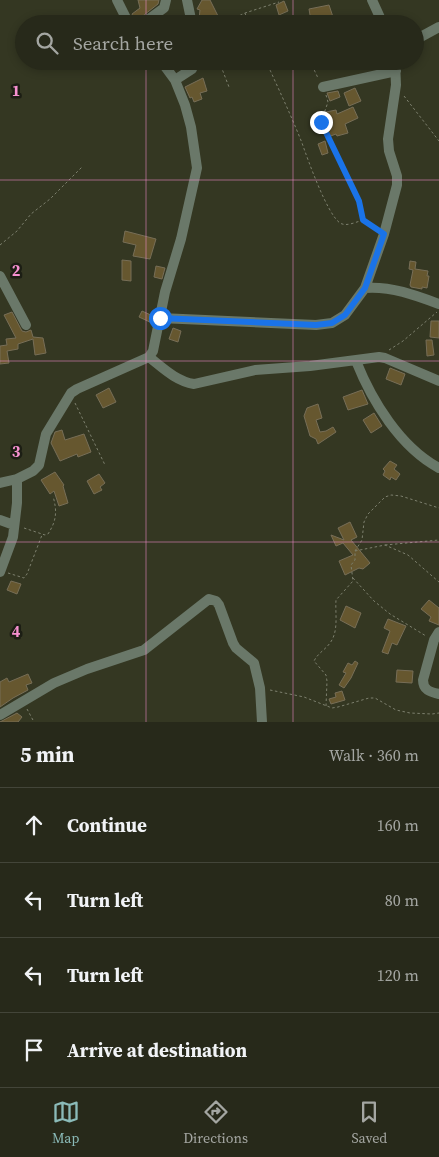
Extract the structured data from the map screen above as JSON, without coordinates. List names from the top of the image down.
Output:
{
  "page": {
    "search": "Search here",
    "heading": ["5 min", "Walk · 360 m"],
    "list": [
      ["Continue", "160 m"],
      ["Turn left", "80 m"],
      ["Turn left", "120 m"],
      "Arrive at destination"
    ],
    "nav": ["Map", "Directions", "Saved"]
  },
  "grid": {
    "rows": [
      "1",
      "2",
      "3",
      "4"
    ]
  }
}
